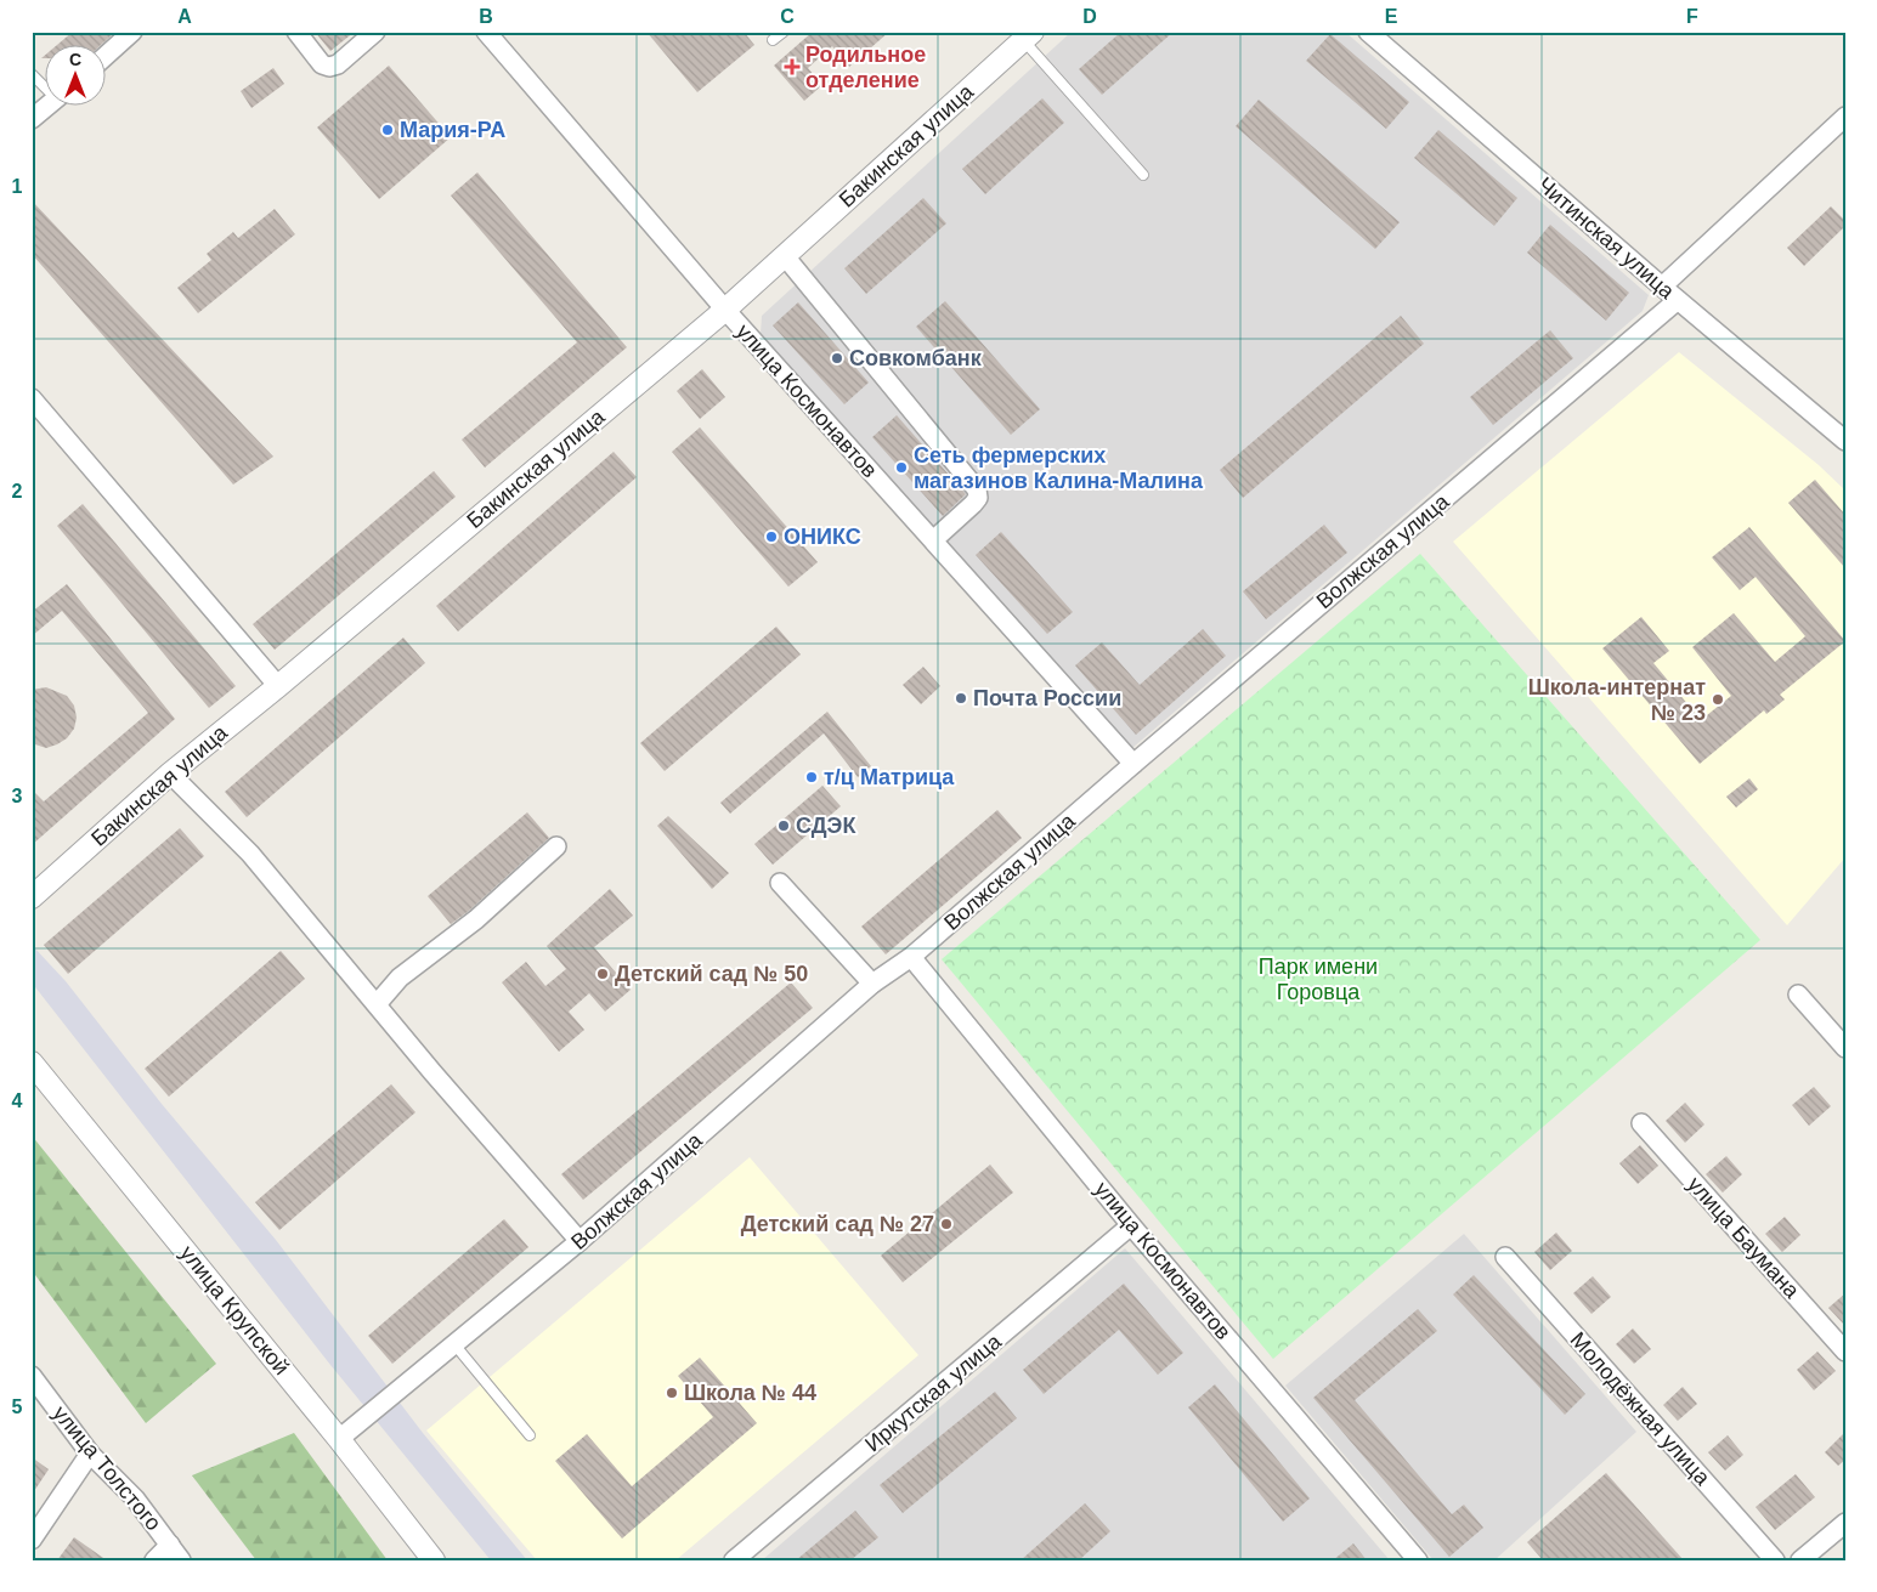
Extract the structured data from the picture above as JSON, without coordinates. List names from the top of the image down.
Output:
{
  "streets": {
    "street": [
      "Бакинская улица",
      "Читинская улица",
      "улица Космонавтов",
      "Волжская улица",
      "улица Баумана",
      "улица Крупской",
      "Иркутская улица",
      "Молодёжная улица",
      "улица Толстого"
    ]
  },
  "crossings": [
    ["Бакинская улица", "улица Космонавтов"],
    ["Читинская улица", "Волжская улица"],
    ["улица Космонавтов", "Волжская улица"],
    ["улица Космонавтов", "Иркутская улица"],
    ["Волжская улица", "улица Крупской"]
  ],
  "parks": ["Парк имени Горовца"],
  "places": {
    "health": ["Родильное отделение"],
    "other": [
      "Мария-РА",
      "Совкомбанк",
      "Сеть фермерских магазинов Калина-Малина",
      "ОНИКС",
      "Почта России",
      "Школа-интернат № 23",
      "т/ц Матрица",
      "СДЭК",
      "Детский сад № 50",
      "Детский сад № 27",
      "Школа № 44"
    ]
  },
  "north": "top",
  "grid": {
    "columns": [
      "A",
      "B",
      "C",
      "D",
      "E",
      "F"
    ],
    "rows": [
      "1",
      "2",
      "3",
      "4",
      "5"
    ]
  }
}
